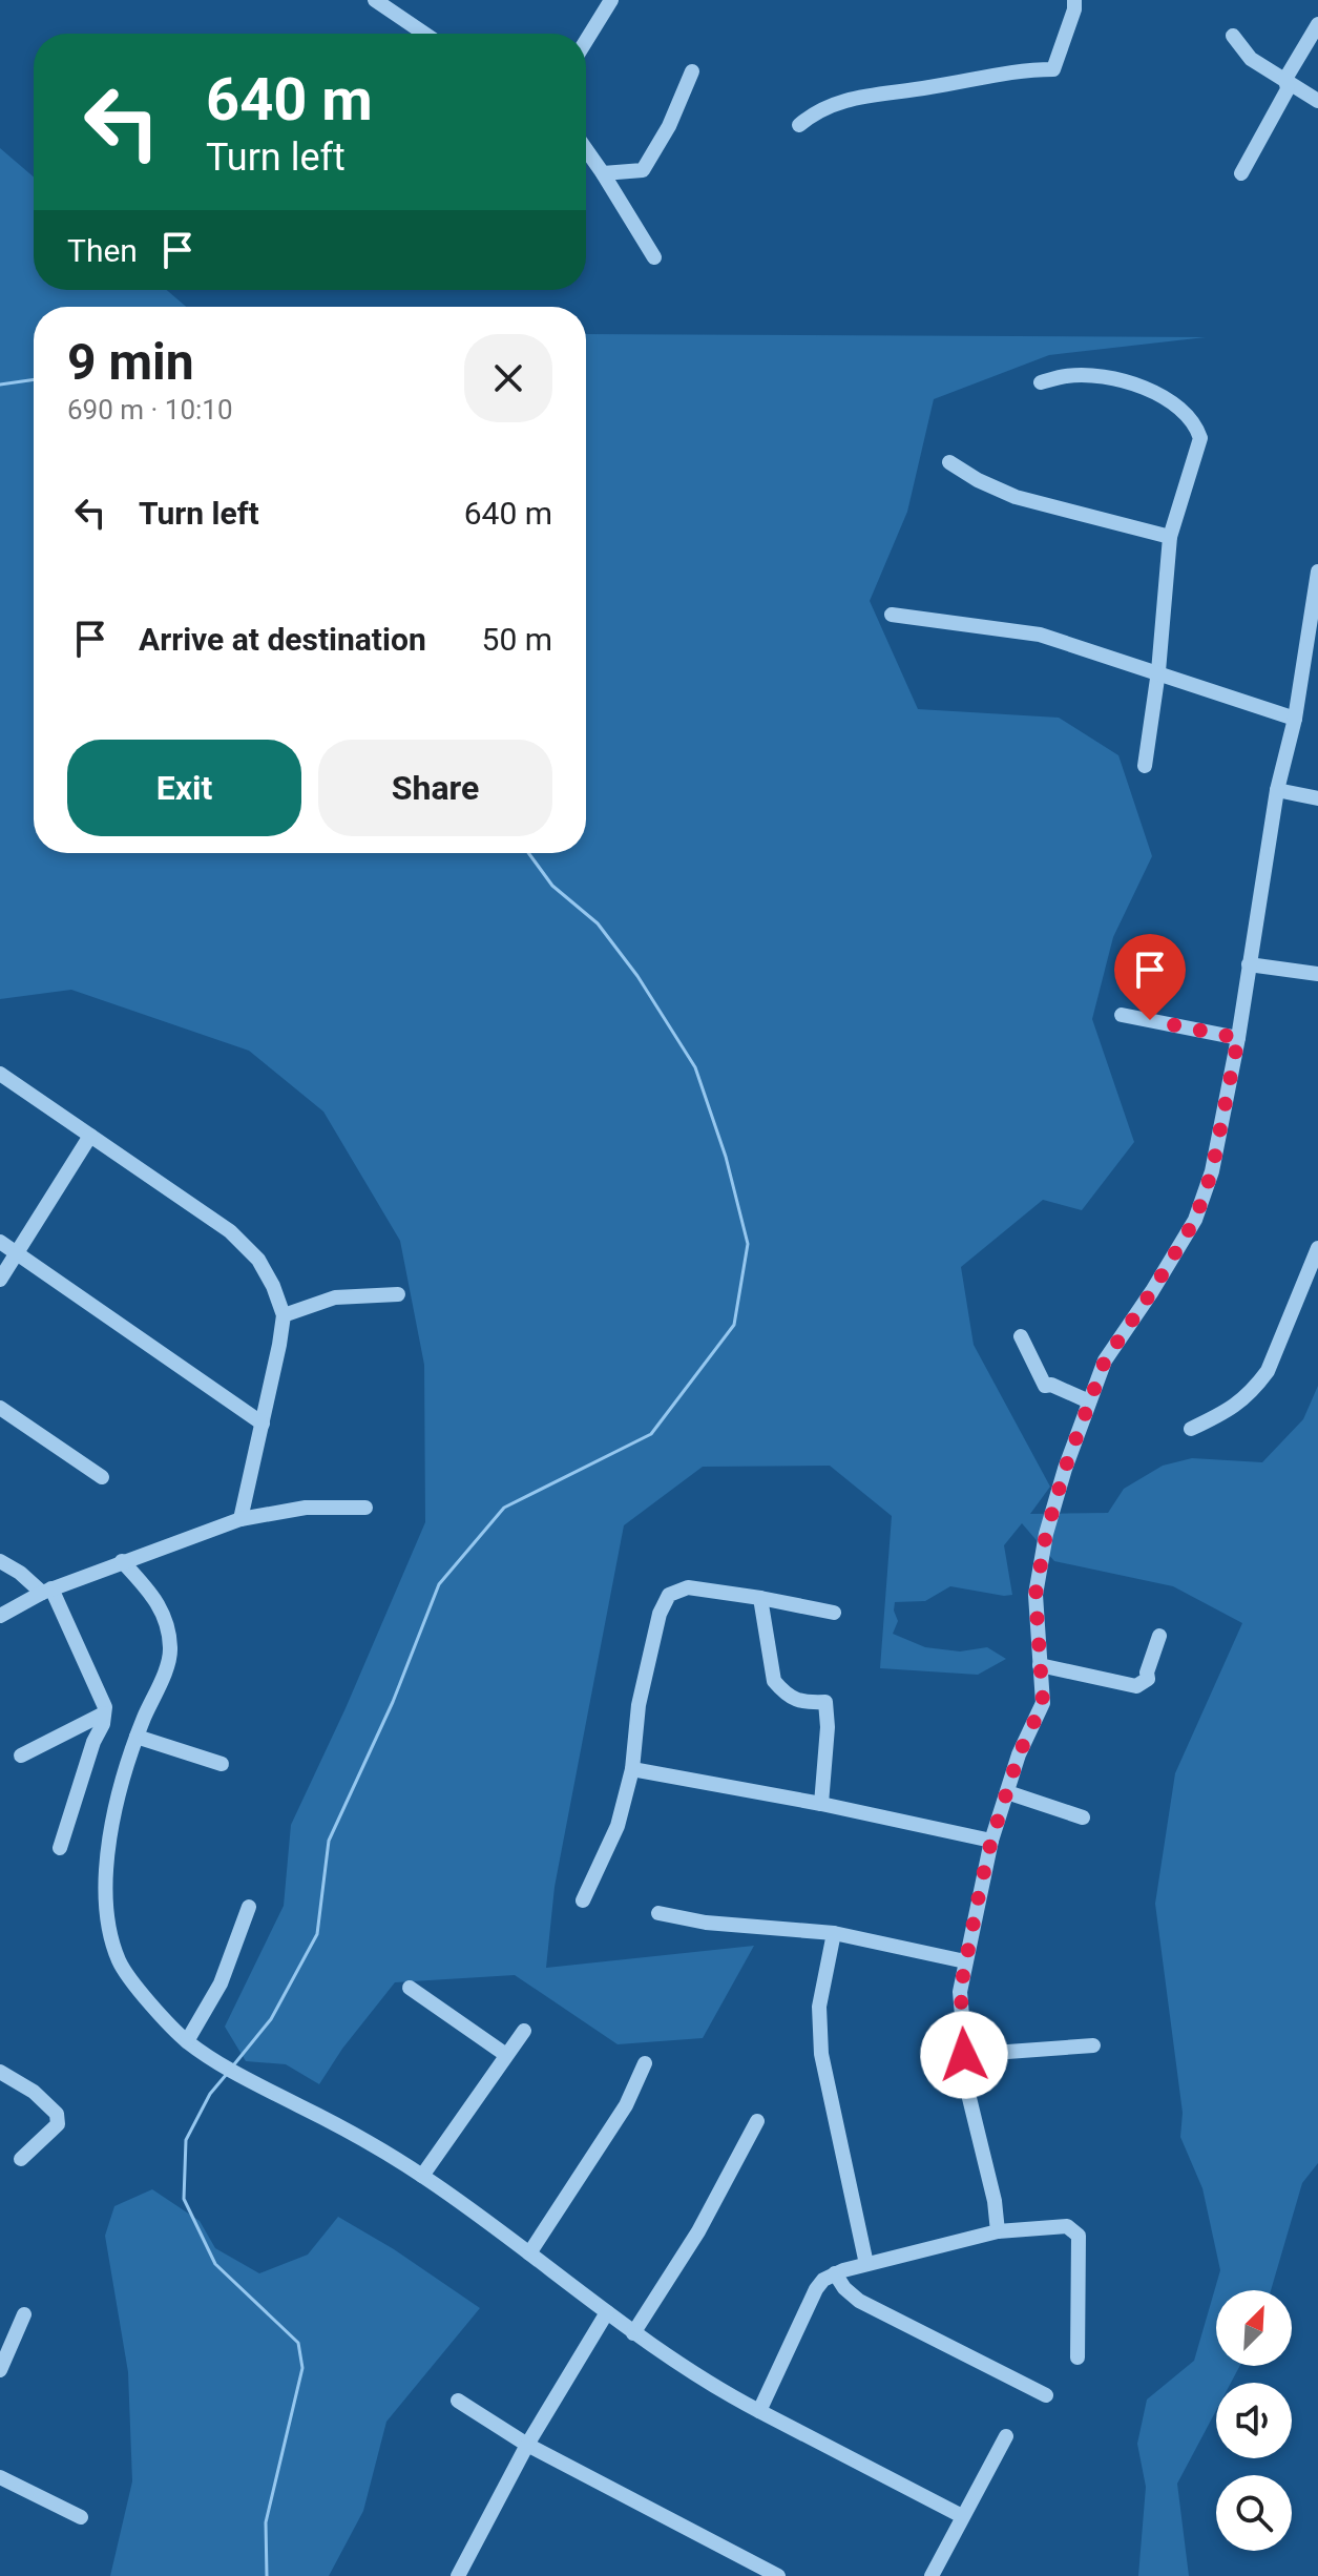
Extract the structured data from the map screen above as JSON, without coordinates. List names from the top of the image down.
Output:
{
  "north": "top right",
  "page": {
    "turn": ["640 m", "Turn left"],
    "then": "Then",
    "heading": ["9 min", "690 m · 10:10"],
    "list": [
      {
        "name": "Turn left",
        "value": "640 m"
      },
      {
        "name": "Arrive at destination",
        "value": "50 m"
      }
    ],
    "buttons": ["Exit", "Share"]
  }
}
